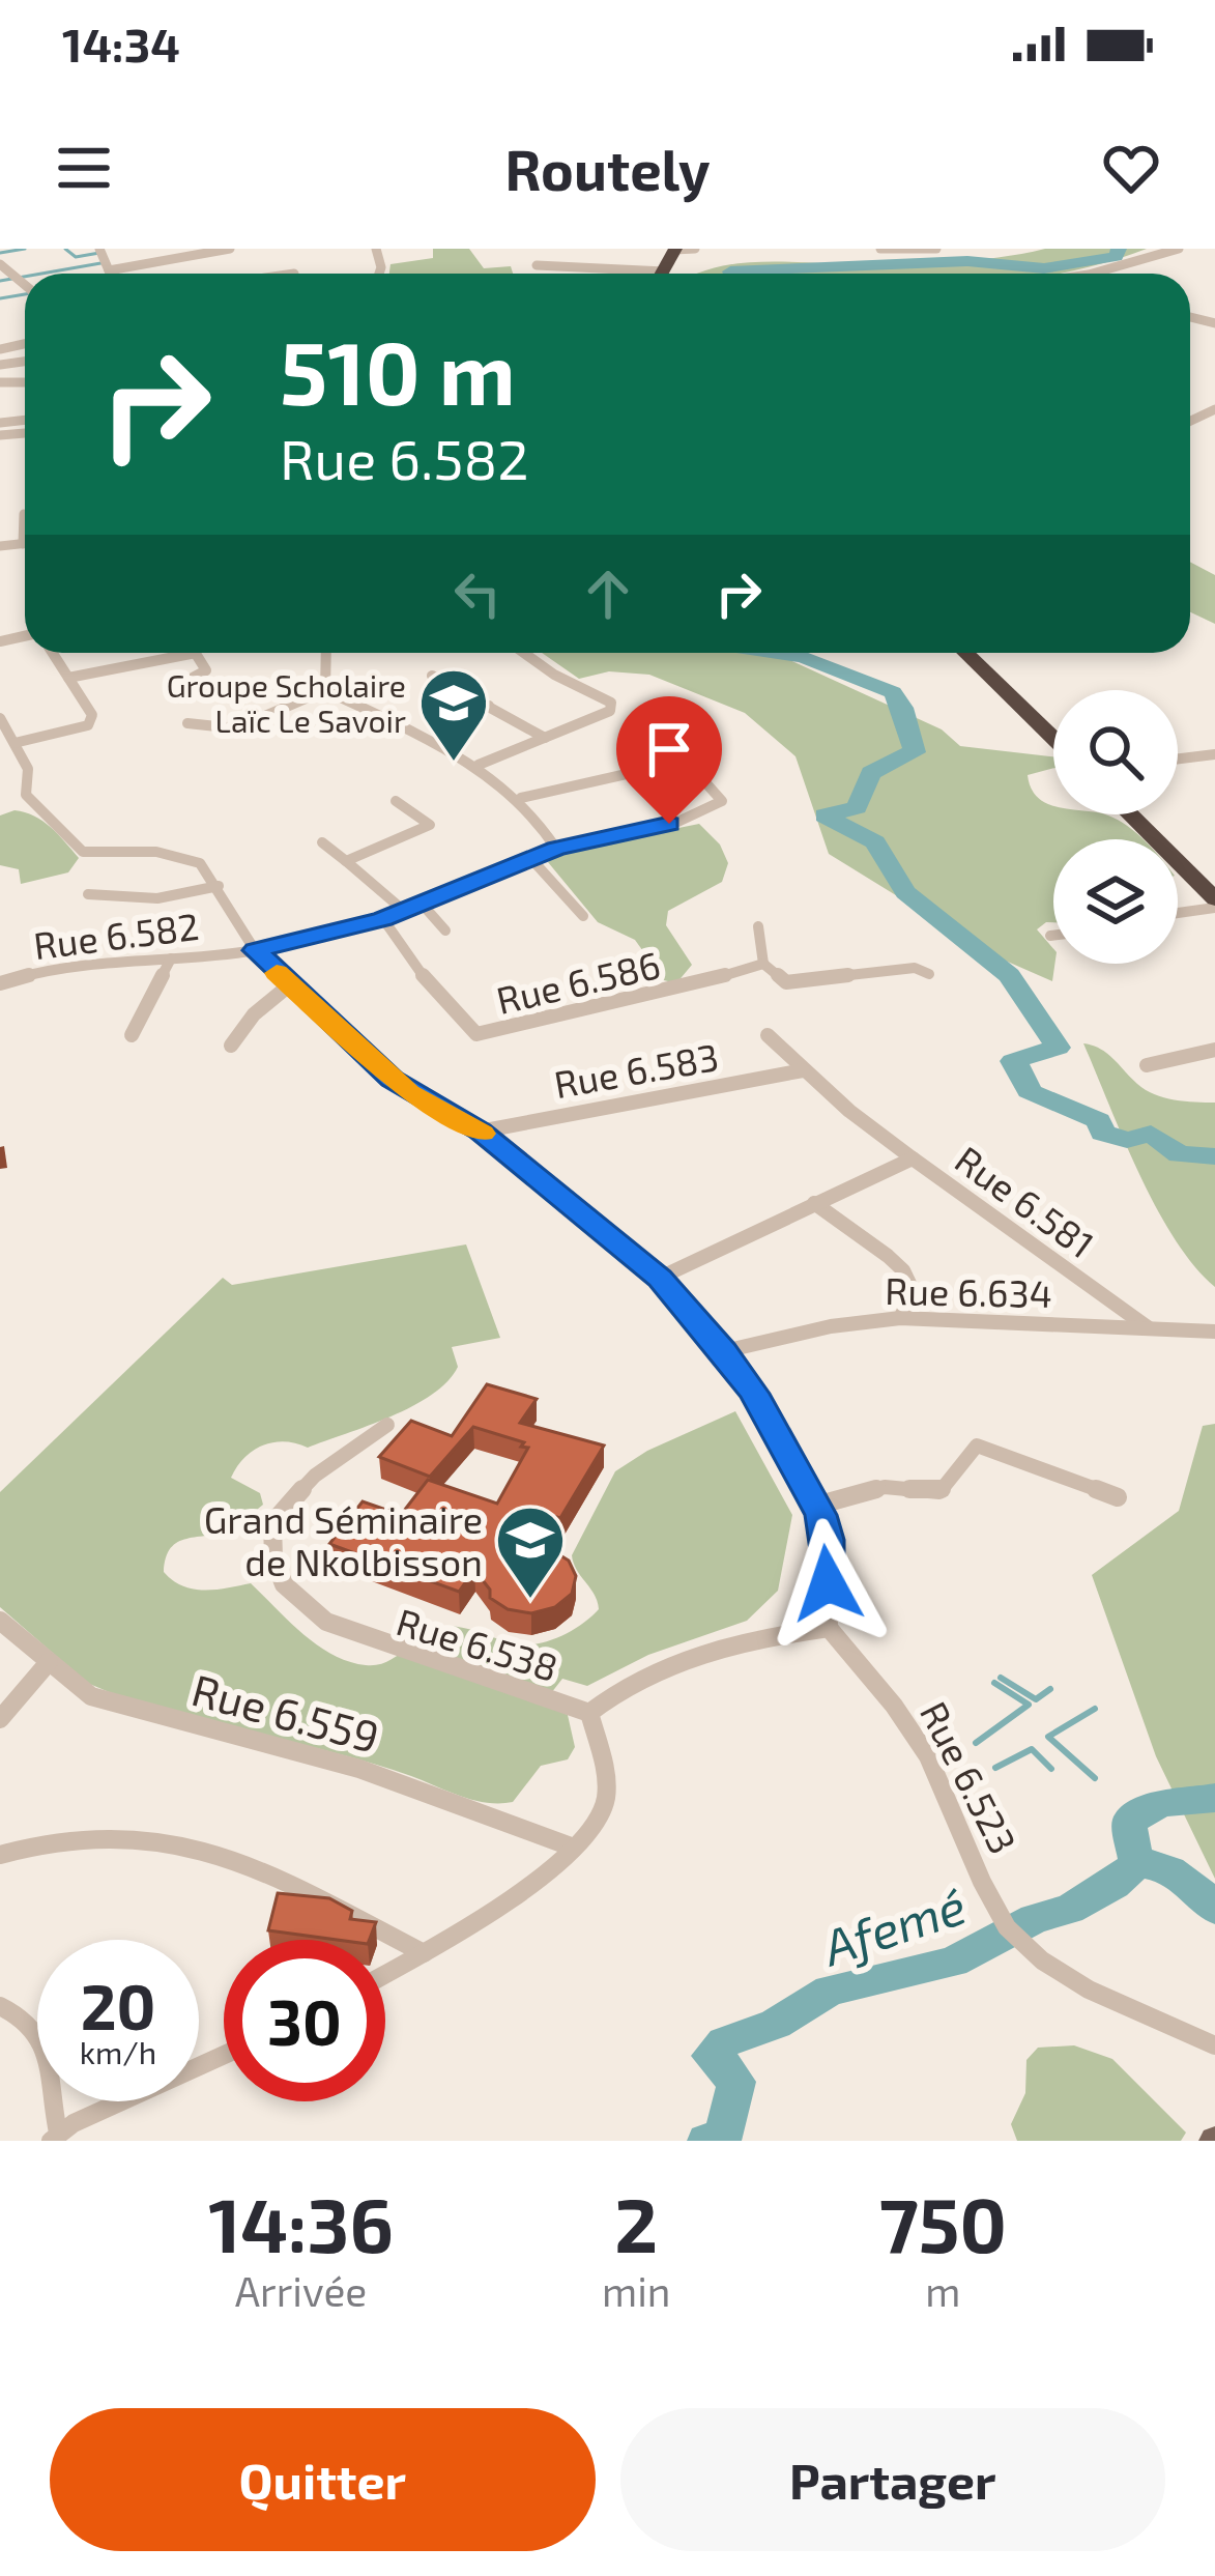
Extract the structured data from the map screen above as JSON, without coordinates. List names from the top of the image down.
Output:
{
  "streets": {
    "street": [
      "Rue 6.582",
      "Rue 6.586",
      "Rue 6.583",
      "Rue 6.581",
      "Rue 6.634",
      "Rue 6.538",
      "Rue 6.559",
      "Rue 6.523"
    ]
  },
  "crossings": [
    ["Rue 6.582", "Rue 6.586"],
    ["Rue 6.581", "Rue 6.634"]
  ],
  "water": ["Afemé"],
  "places": {
    "school or university": ["Groupe Scholaire Laïc Le Savoir", "Grand Séminaire de Nkolbisson"]
  },
  "page": {
    "status": "14:34",
    "header": "Routely",
    "turn": ["510 m", "Rue 6.582"],
    "speed": "20 km/h",
    "limit": "30",
    "eta": [
      "14:36",
      "Arrivée",
      "2",
      "min",
      "750",
      "m"
    ],
    "buttons": ["Quitter", "Partager"]
  }
}
